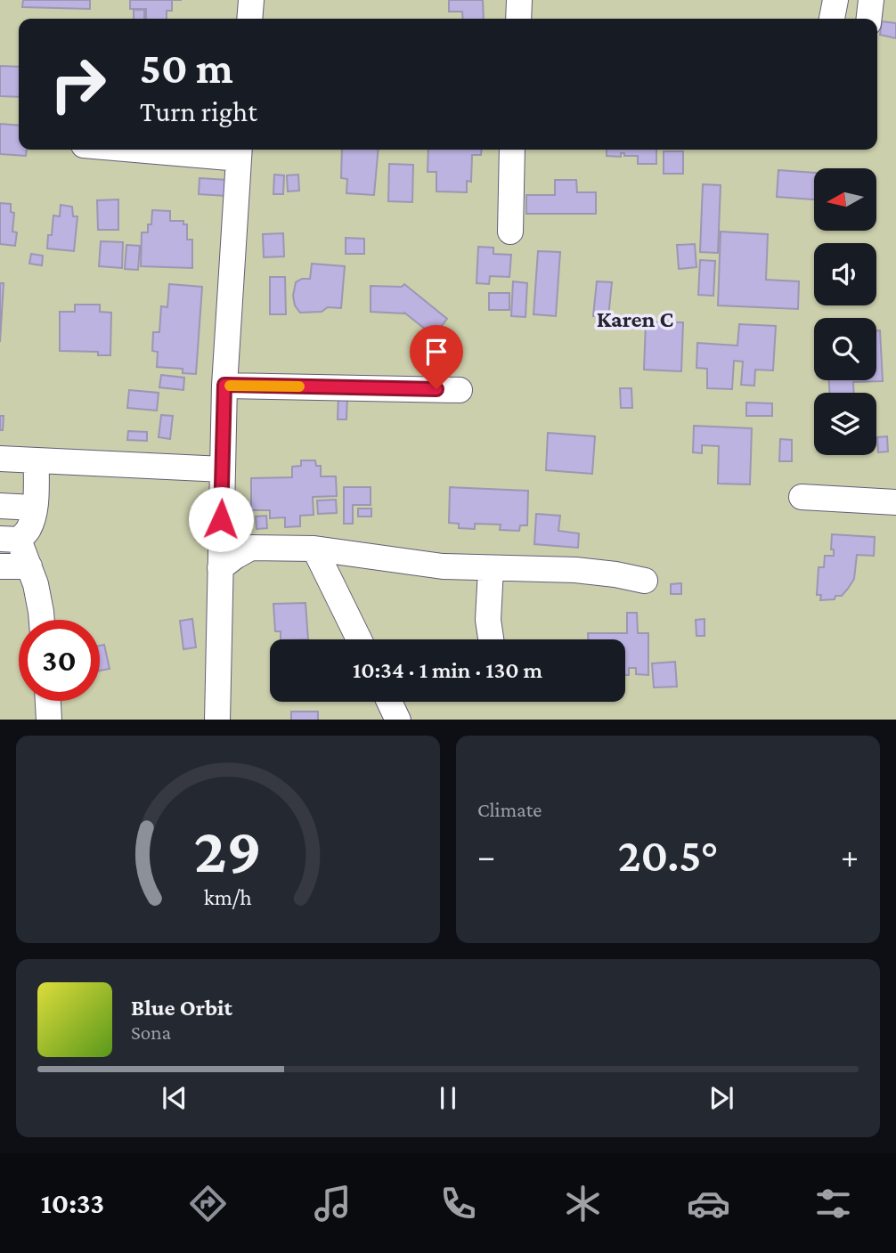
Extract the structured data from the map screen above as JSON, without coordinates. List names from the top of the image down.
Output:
{
  "districts": ["Karen C"],
  "north": "left",
  "page": {
    "turn": ["50 m", "Turn right"],
    "limit": "30",
    "trip": "10:34 · 1 min · 130 m",
    "tile": "Climate",
    "heat": ["−", "20.5°", "+"],
    "song": ["Blue Orbit", "Sona"],
    "tabs": "10:33",
    "gauge": ["29", "km/h"]
  }
}
